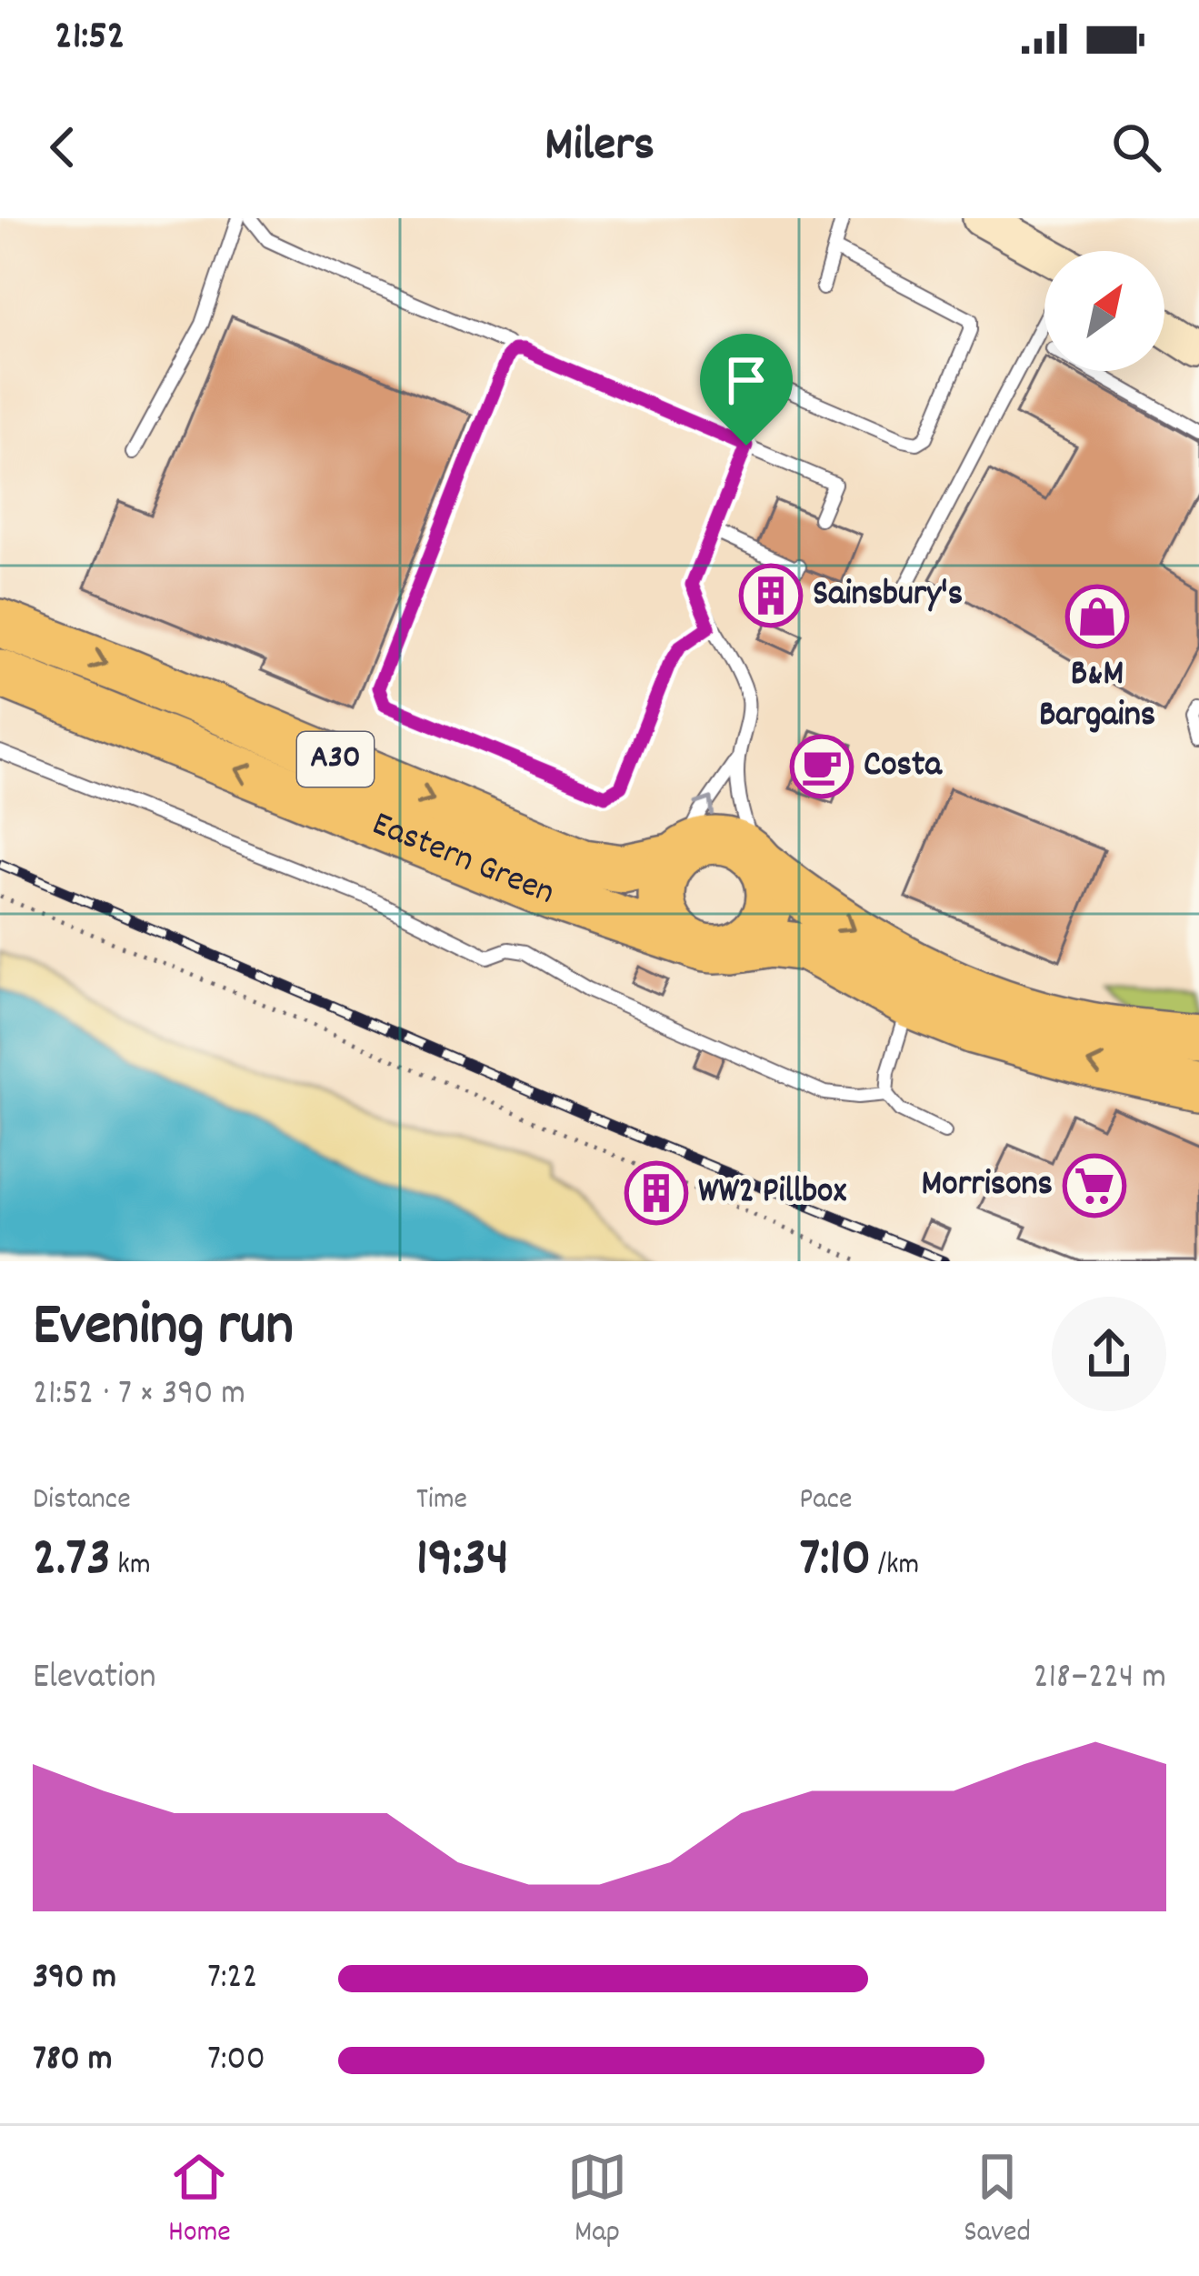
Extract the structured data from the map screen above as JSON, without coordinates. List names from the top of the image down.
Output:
{
  "streets": {
    "highway": ["A30", "Eastern Green"]
  },
  "places": {
    "building": ["Sainsbury's", "WW2 Pillbox"],
    "shop": ["B&M Bargains"],
    "cafe": ["Costa"],
    "supermarket": ["Morrisons"]
  },
  "north": "top right",
  "page": {
    "status": "21:52",
    "header": "Milers",
    "heading": ["Evening run", "21:52 · 7 × 390 m"],
    "stats": [
      ["Distance", "2.73 km"],
      ["Time", "19:34"],
      ["Pace", "7:10 /km"]
    ],
    "chart": ["Elevation", "218–224 m"],
    "list": [
      {
        "name": "390 m",
        "note": "7:22"
      },
      {
        "name": "780 m",
        "note": "7:00"
      }
    ],
    "tabs": ["Home", "Map", "Saved"]
  }
}
